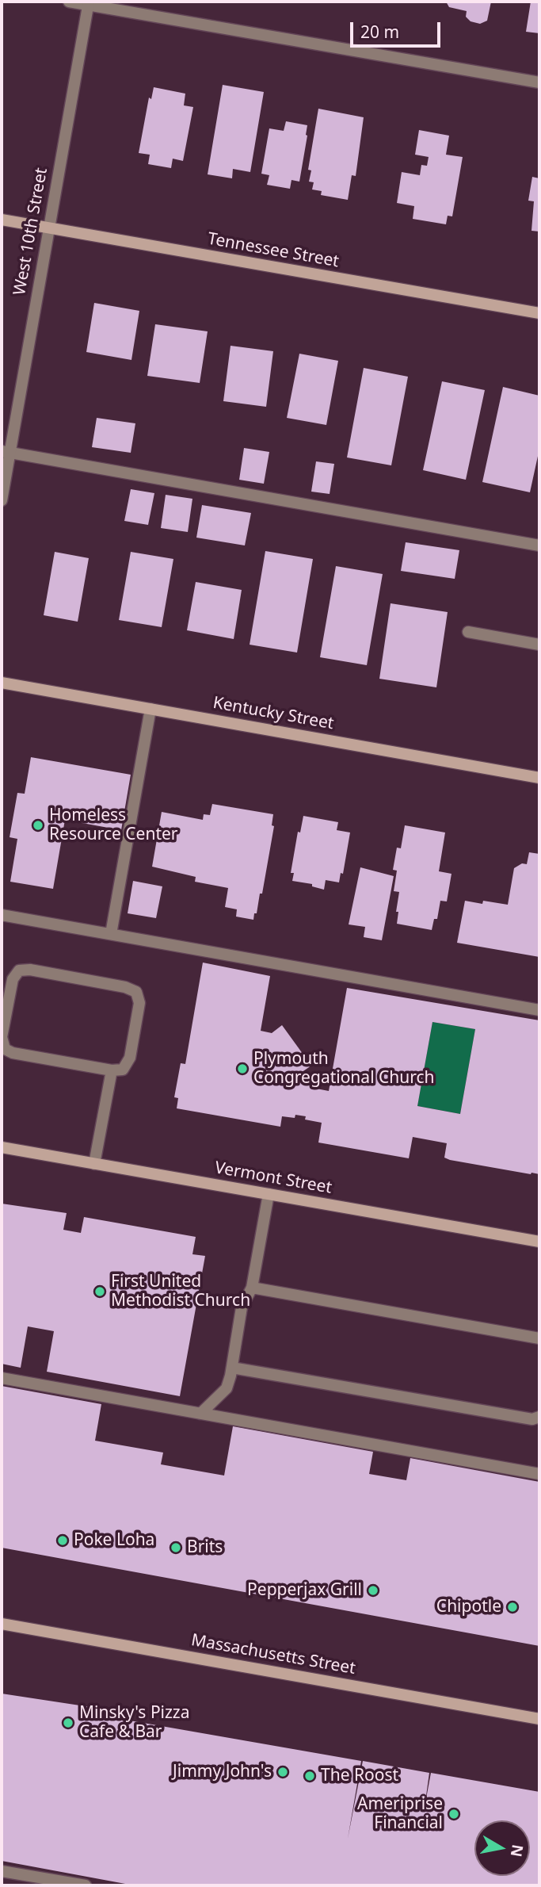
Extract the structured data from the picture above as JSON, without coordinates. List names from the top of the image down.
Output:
{
  "streets": {
    "street": [
      "West 10th Street",
      "Tennessee Street",
      "Kentucky Street",
      "Vermont Street",
      "Massachusetts Street"
    ]
  },
  "crossings": [
    ["West 10th Street", "Tennessee Street"]
  ],
  "places": [
    "Homeless Resource Center",
    "Plymouth Congregational Church",
    "First United Methodist Church",
    "Poke Loha",
    "Brits",
    "Pepperjax Grill",
    "Chipotle",
    "Minsky's Pizza Cafe & Bar",
    "Jimmy John's",
    "The Roost",
    "Ameriprise Financial"
  ],
  "scale_bar": "20 m",
  "north": "right"
}
